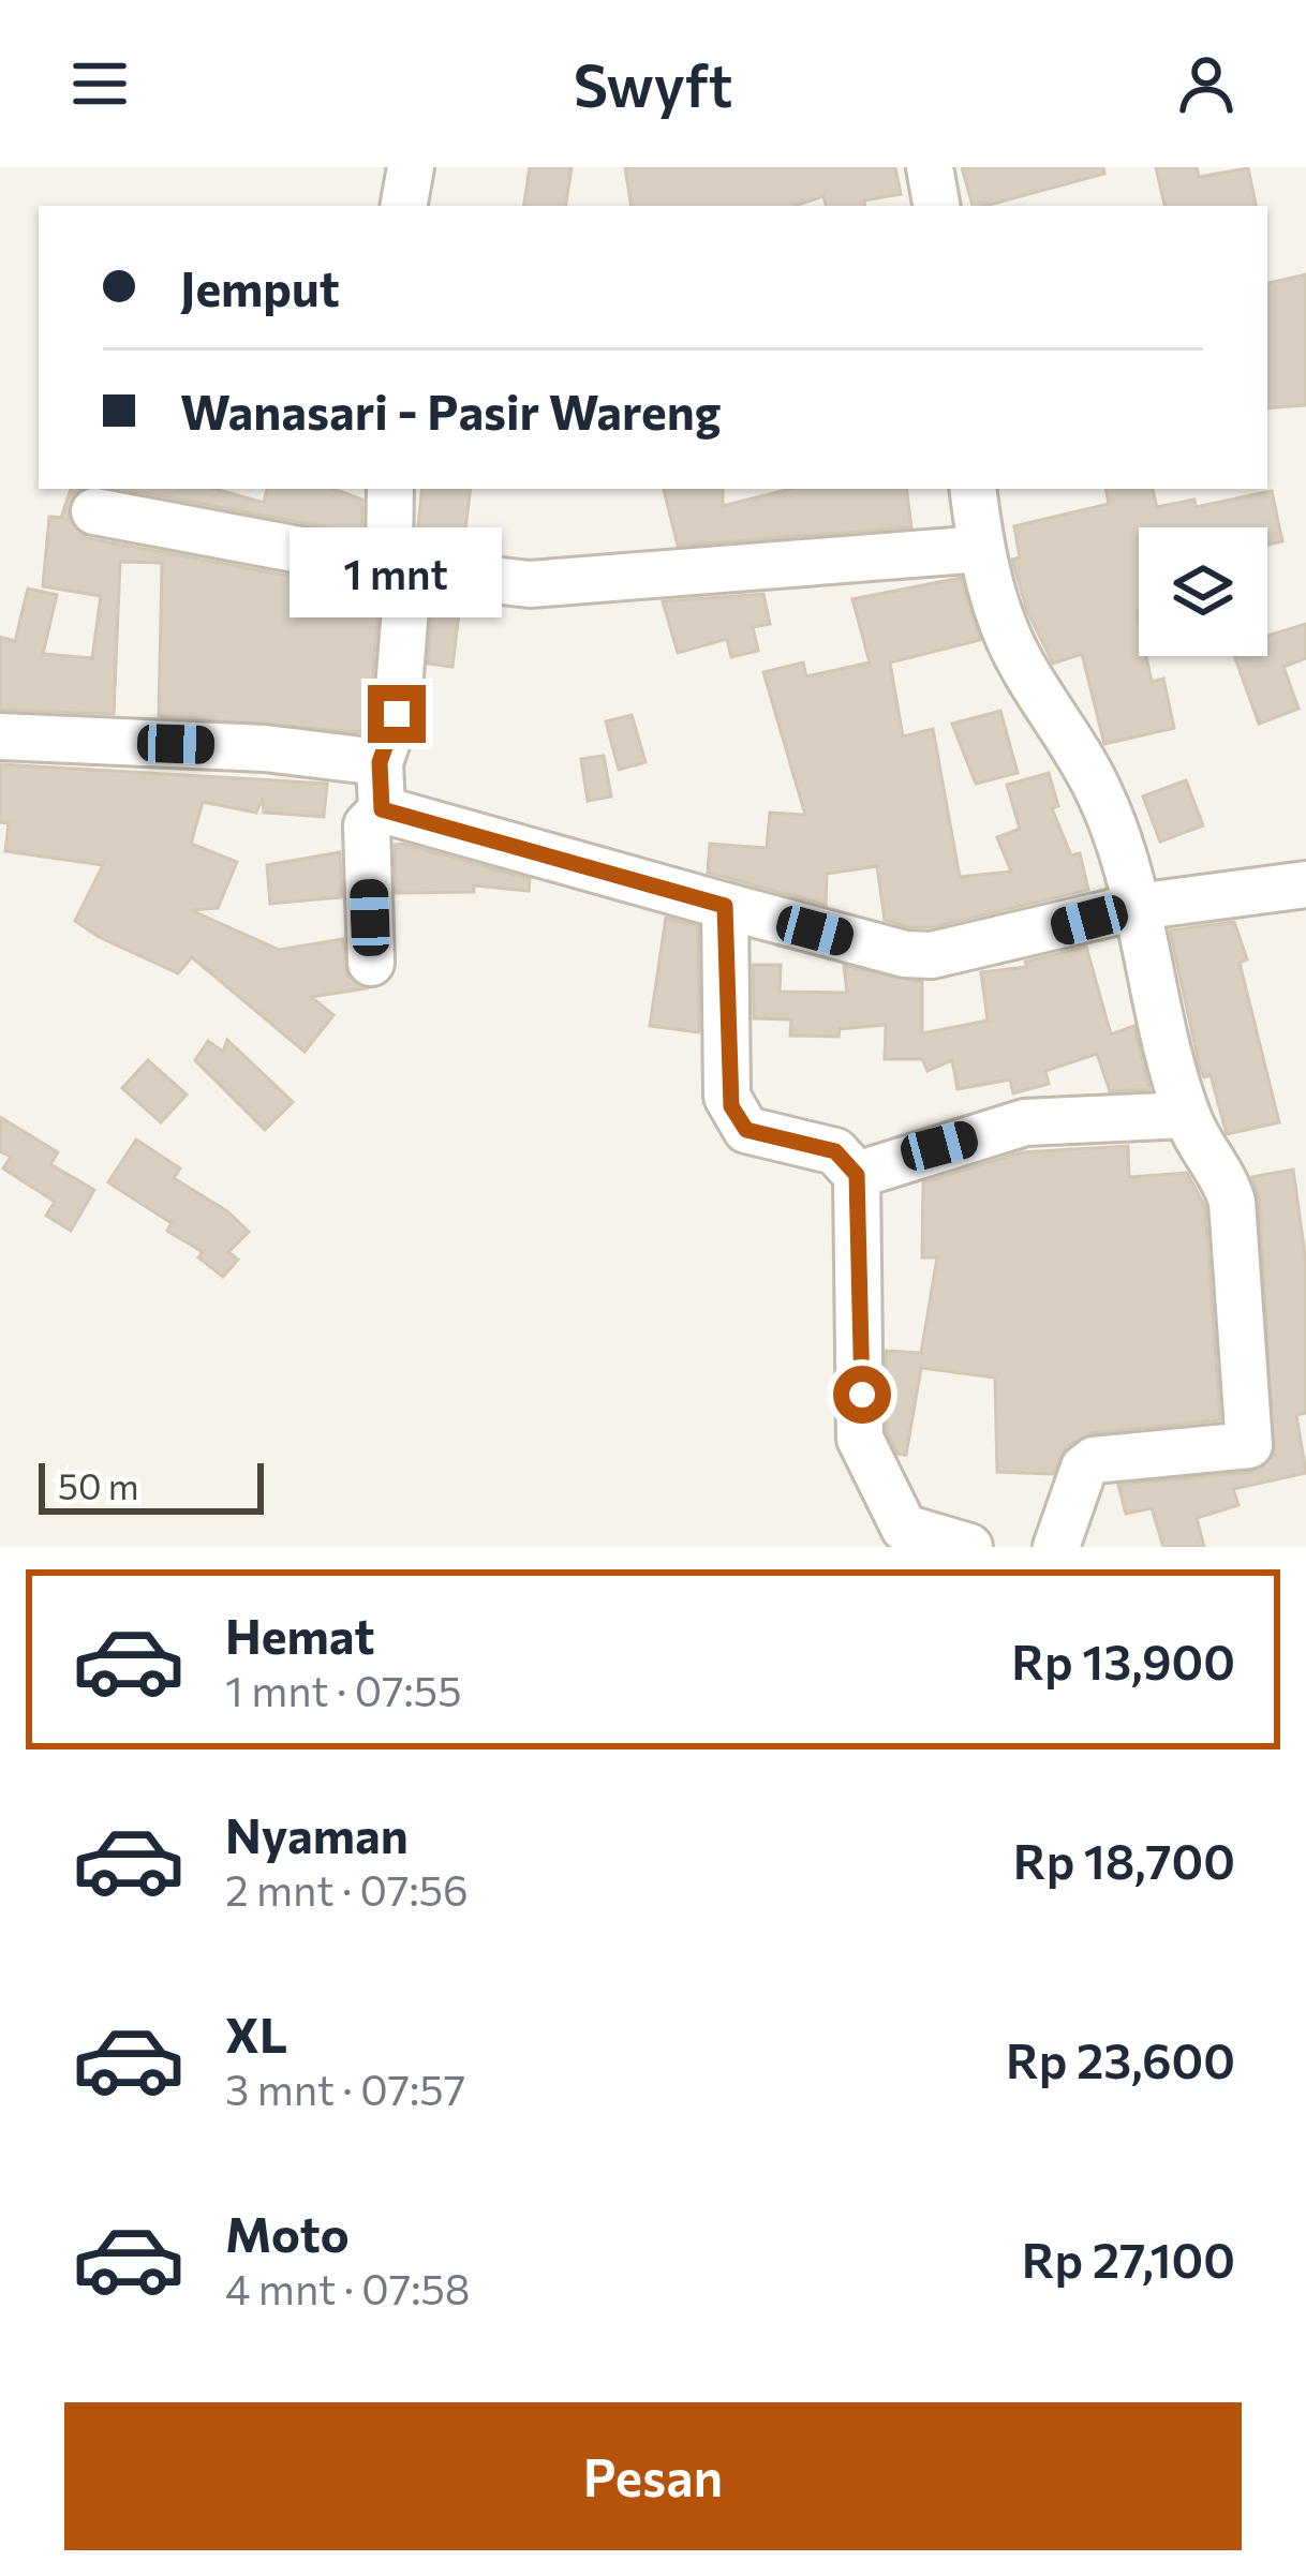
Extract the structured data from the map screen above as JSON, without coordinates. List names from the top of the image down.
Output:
{
  "scale_bar": "50 m",
  "page": {
    "header": "Swyft",
    "banner": ["Jemput", "Wanasari - Pasir Wareng"],
    "bubble": "1 mnt",
    "scale": "50 m",
    "list": [
      {
        "name": "Hemat",
        "note": "1 mnt · 07:55",
        "value": "Rp 13,900"
      },
      {
        "name": "Nyaman",
        "note": "2 mnt · 07:56",
        "value": "Rp 18,700"
      },
      {
        "name": "XL",
        "note": "3 mnt · 07:57",
        "value": "Rp 23,600"
      },
      {
        "name": "Moto",
        "note": "4 mnt · 07:58",
        "value": "Rp 27,100"
      }
    ],
    "buttons": "Pesan"
  }
}
